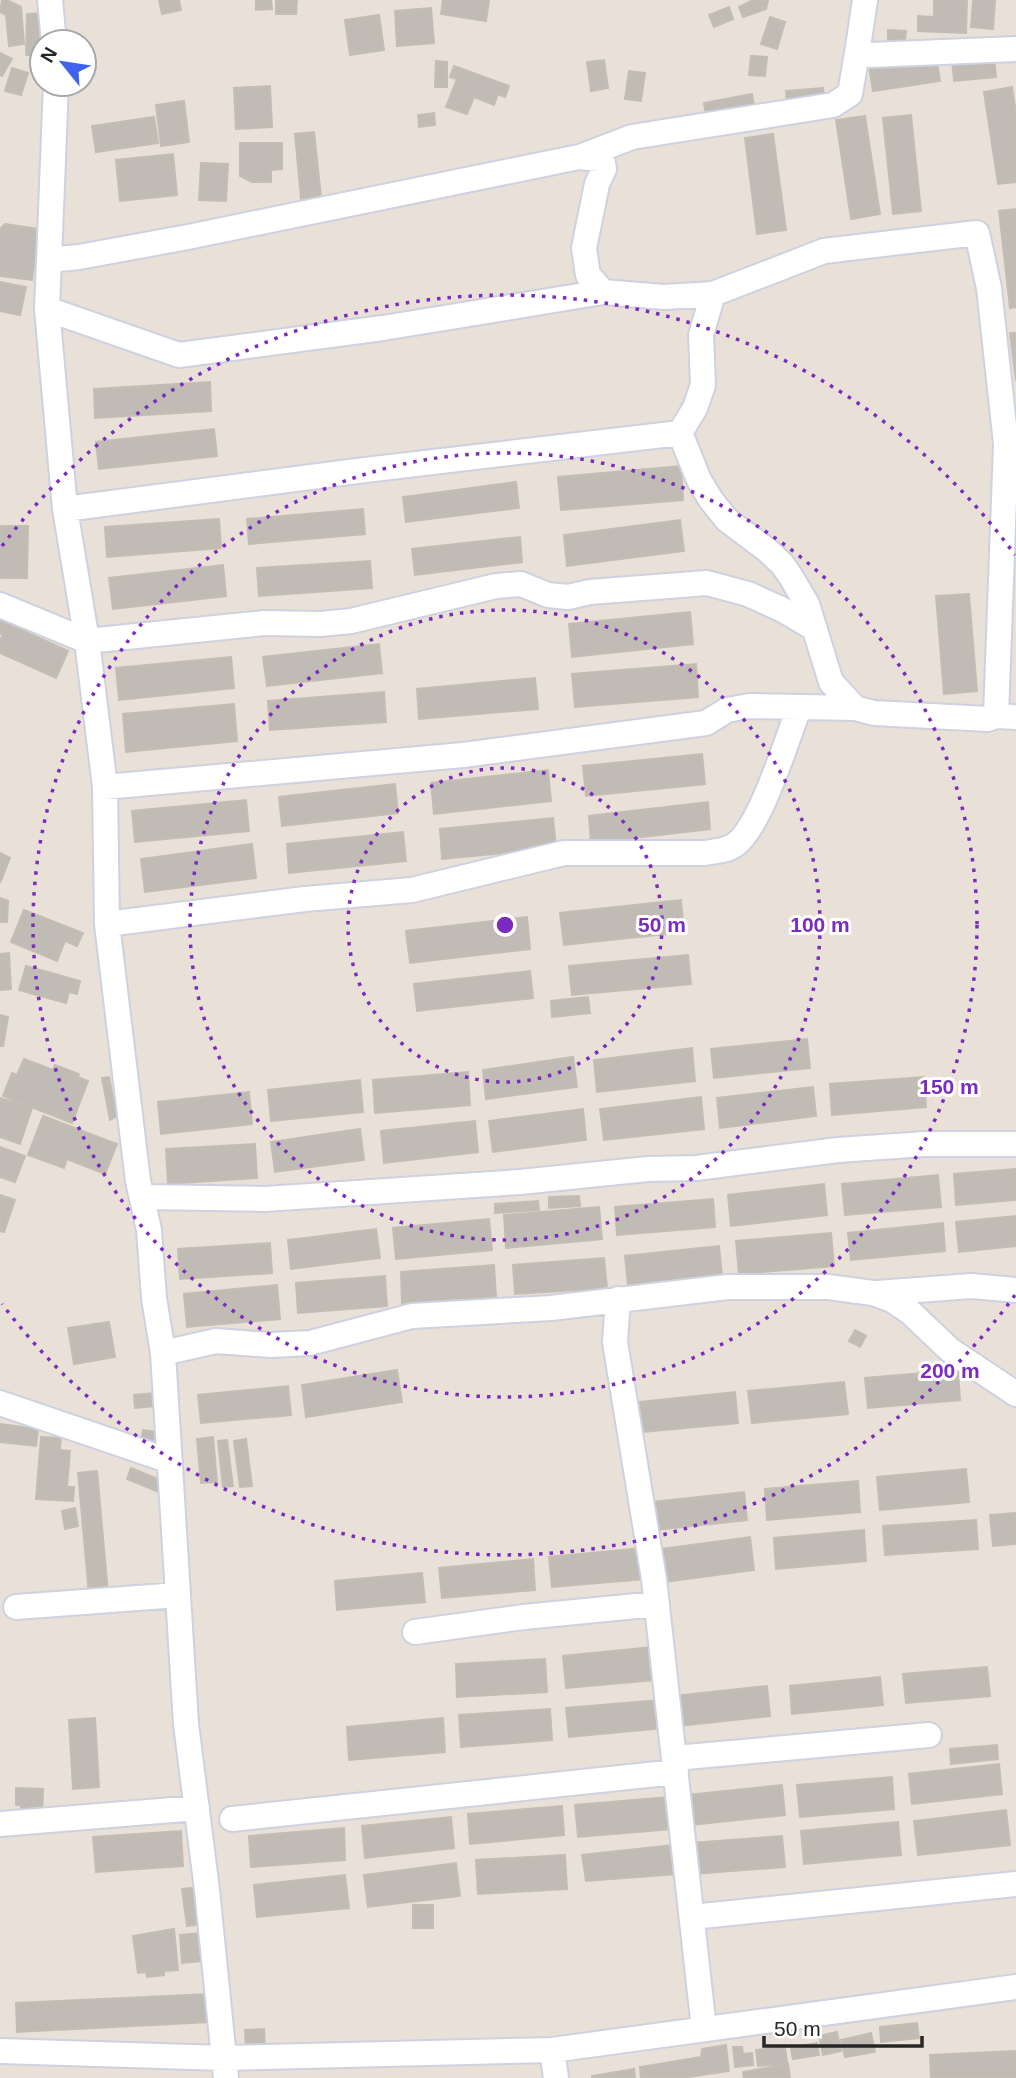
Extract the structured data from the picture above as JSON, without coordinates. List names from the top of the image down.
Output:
{
  "scale_bar": "50 m",
  "north": "top left",
  "rings": [
    "50 m",
    "100 m",
    "150 m",
    "200 m"
  ]
}
